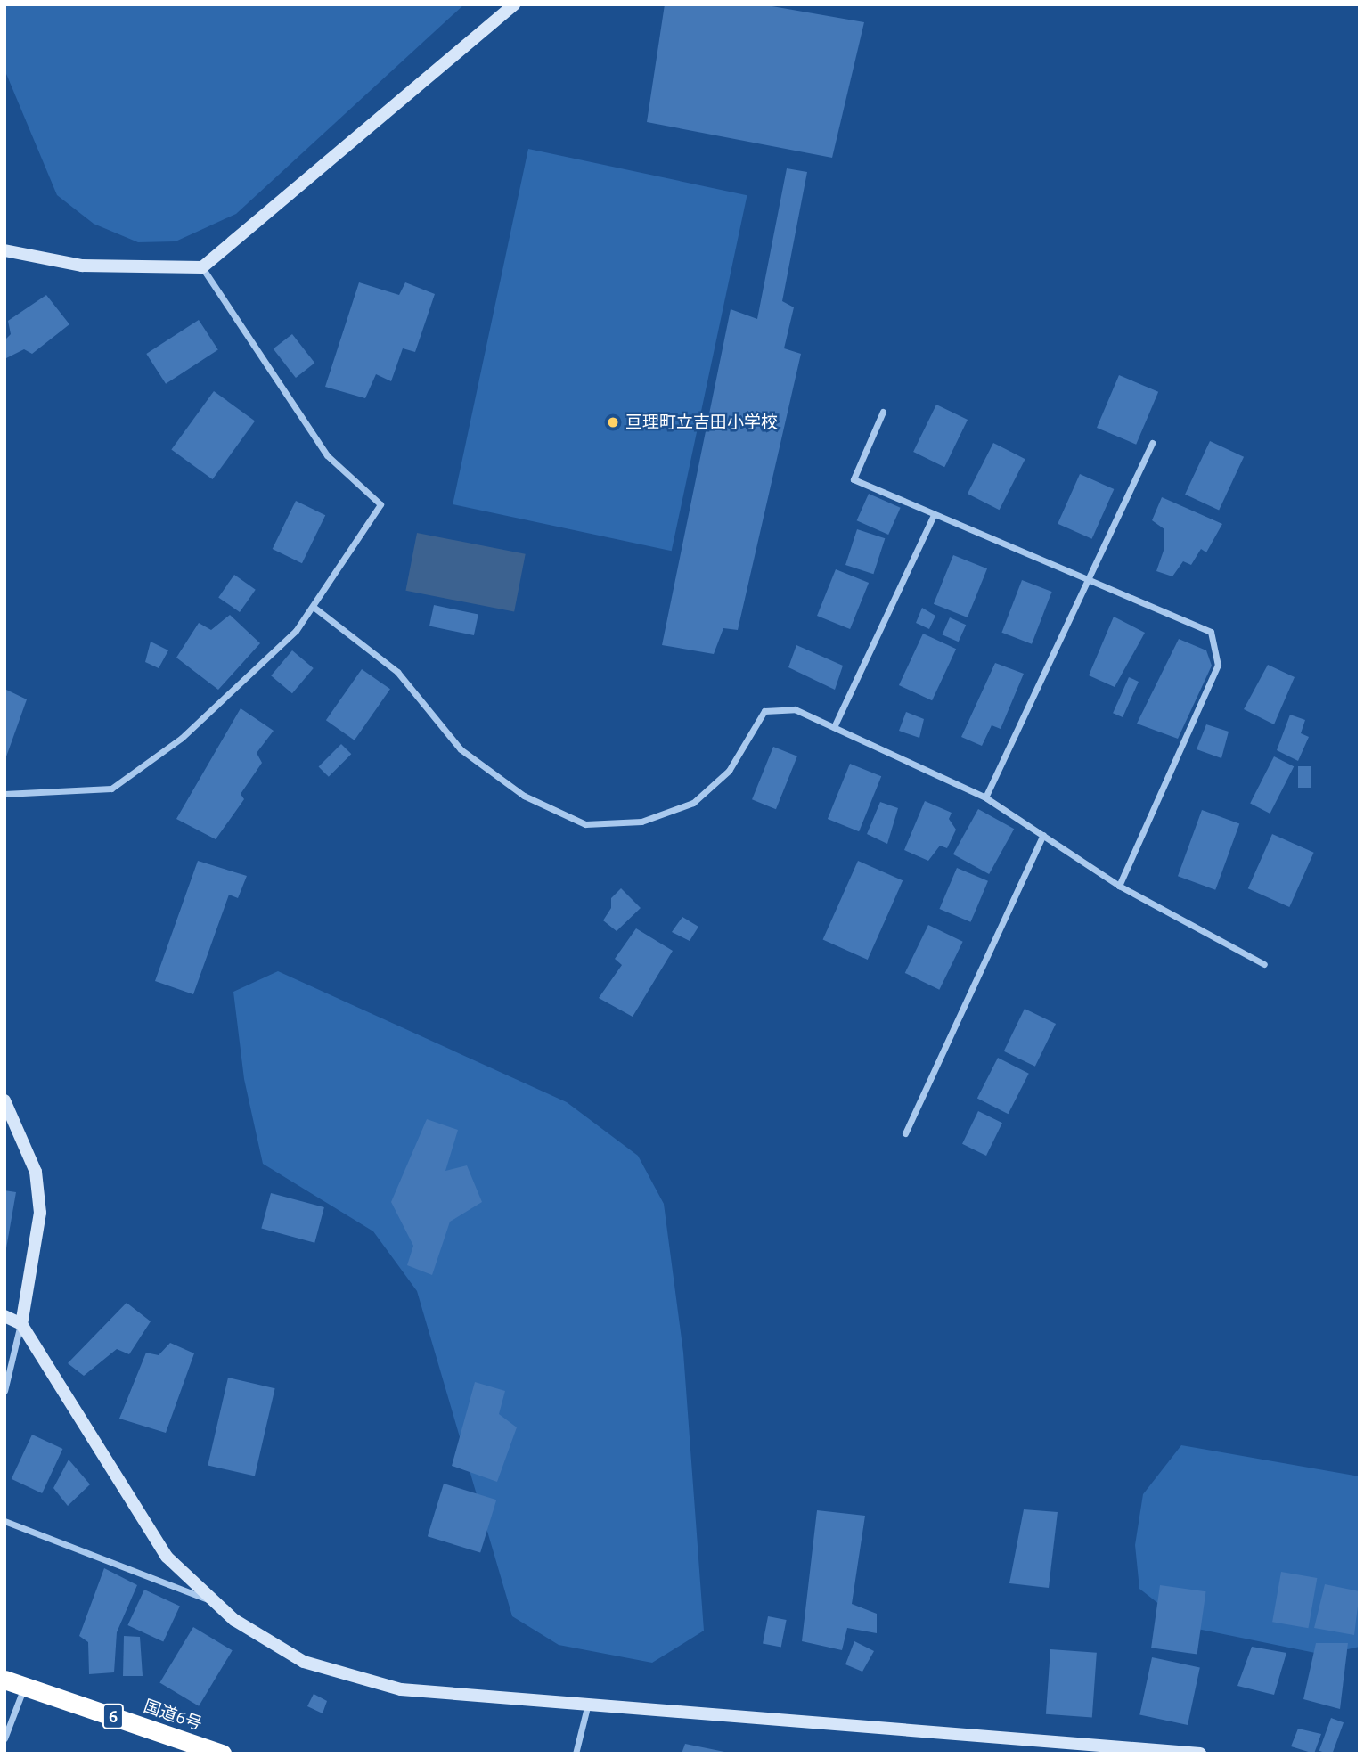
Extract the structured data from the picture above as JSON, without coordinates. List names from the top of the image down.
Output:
{
  "streets": {
    "highway": ["国道6号", "6"]
  },
  "places": ["亘理町立吉田小学校"]
}
